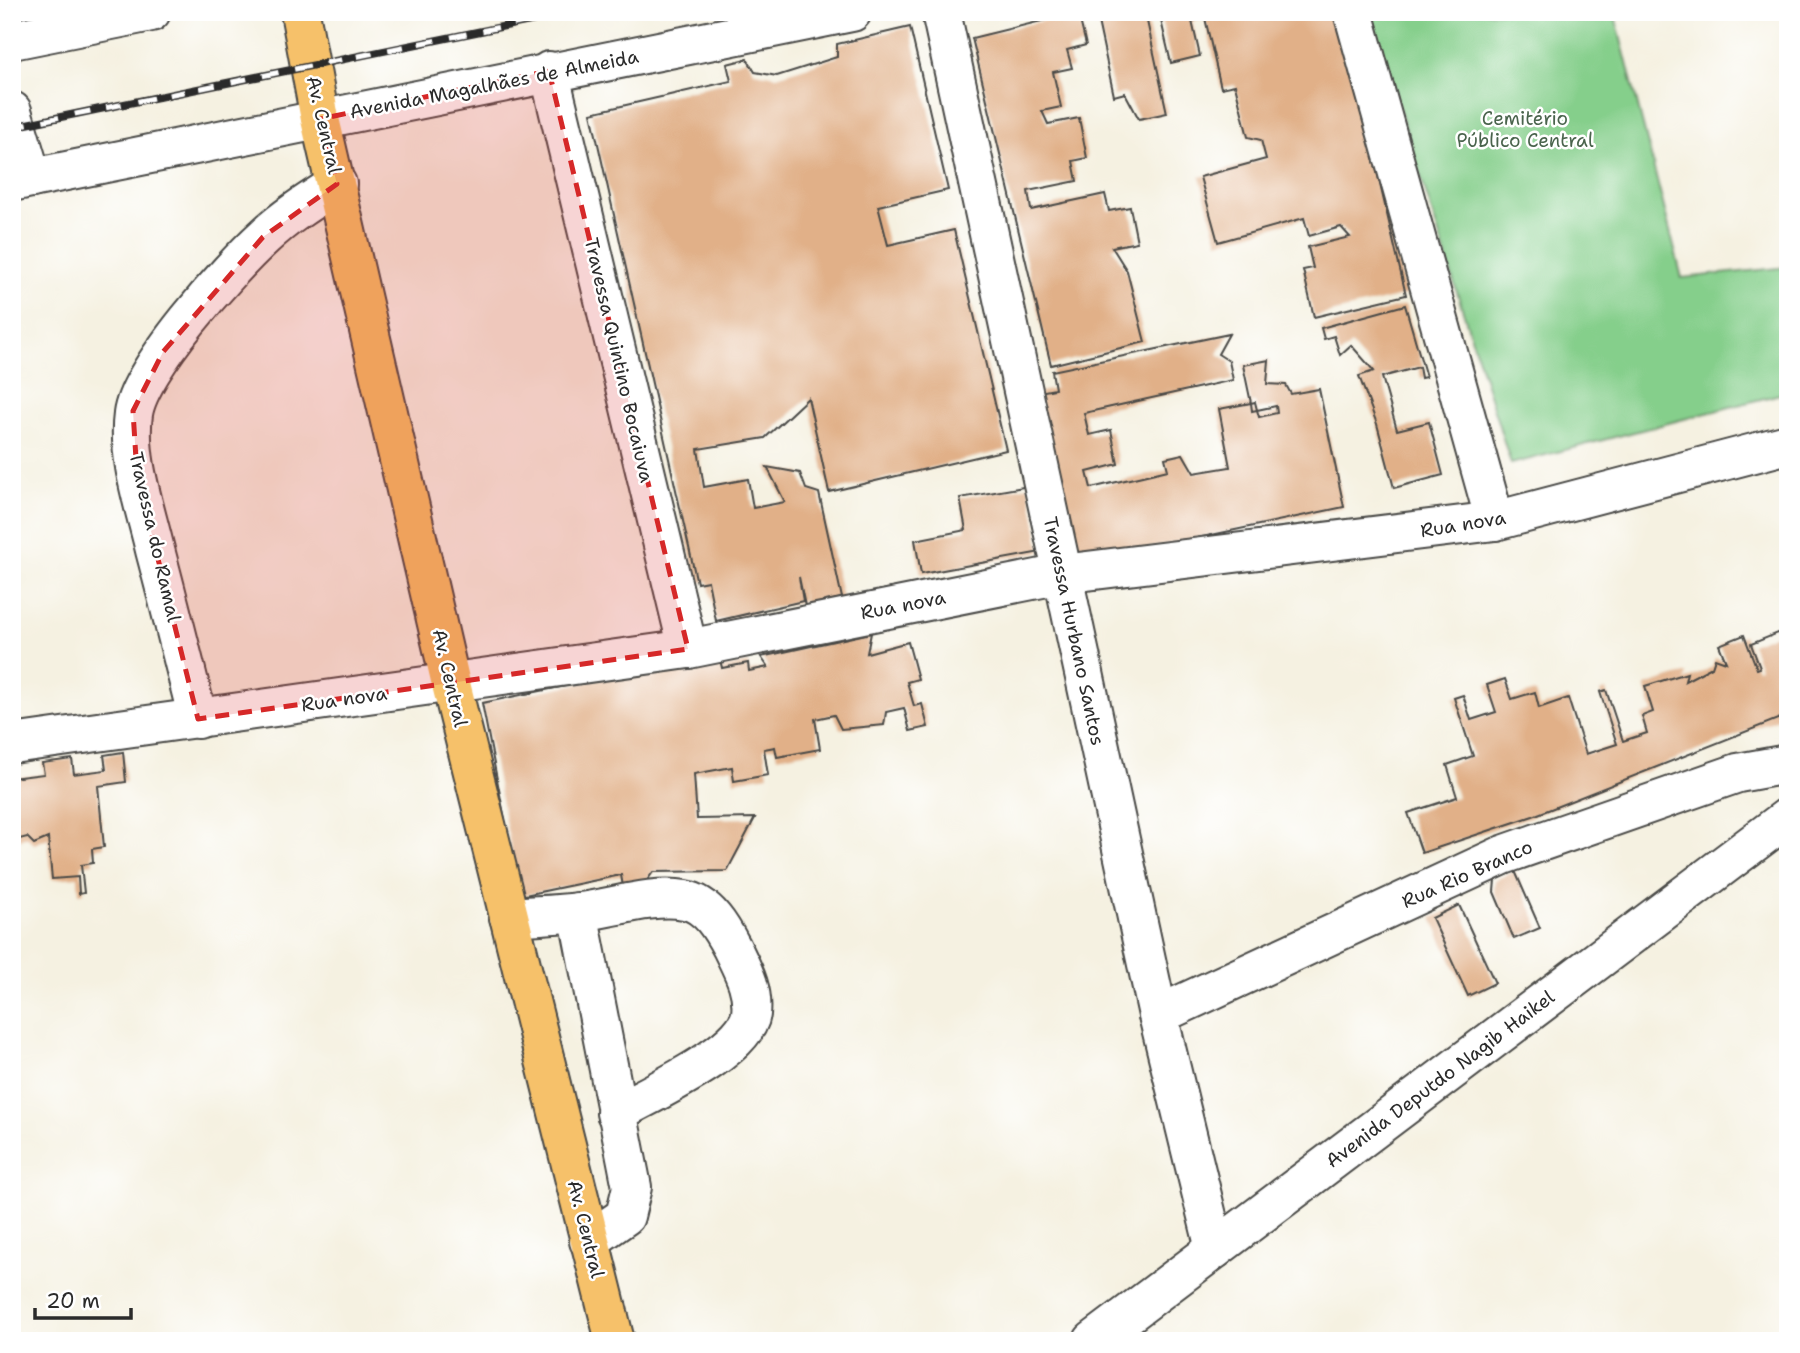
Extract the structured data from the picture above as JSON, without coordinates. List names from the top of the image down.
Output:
{
  "streets": {
    "main road": ["Av. Central"],
    "street": [
      "Avenida Magalhães de Almeida",
      "Travessa Quintino Bocaiuva",
      "Rua nova",
      "Travessa do Ramal",
      "Travessa Hurbano Santos",
      "Rua Rio Branco",
      "Avenida Deputdo Nagib Haikel"
    ]
  },
  "crossings": [
    ["Avenida Magalhães de Almeida", "Av. Central"],
    ["Avenida Magalhães de Almeida", "Travessa Quintino Bocaiuva"],
    ["Av. Central", "Rua nova"],
    ["Av. Central", "Travessa do Ramal"],
    ["Travessa Quintino Bocaiuva", "Rua nova"],
    ["Rua nova", "Travessa do Ramal"],
    ["Rua nova", "Travessa Hurbano Santos"],
    ["Travessa Hurbano Santos", "Rua Rio Branco"],
    ["Travessa Hurbano Santos", "Avenida Deputdo Nagib Haikel"]
  ],
  "parks": ["Cemitério Público Central"],
  "scale_bar": "20 m"
}
